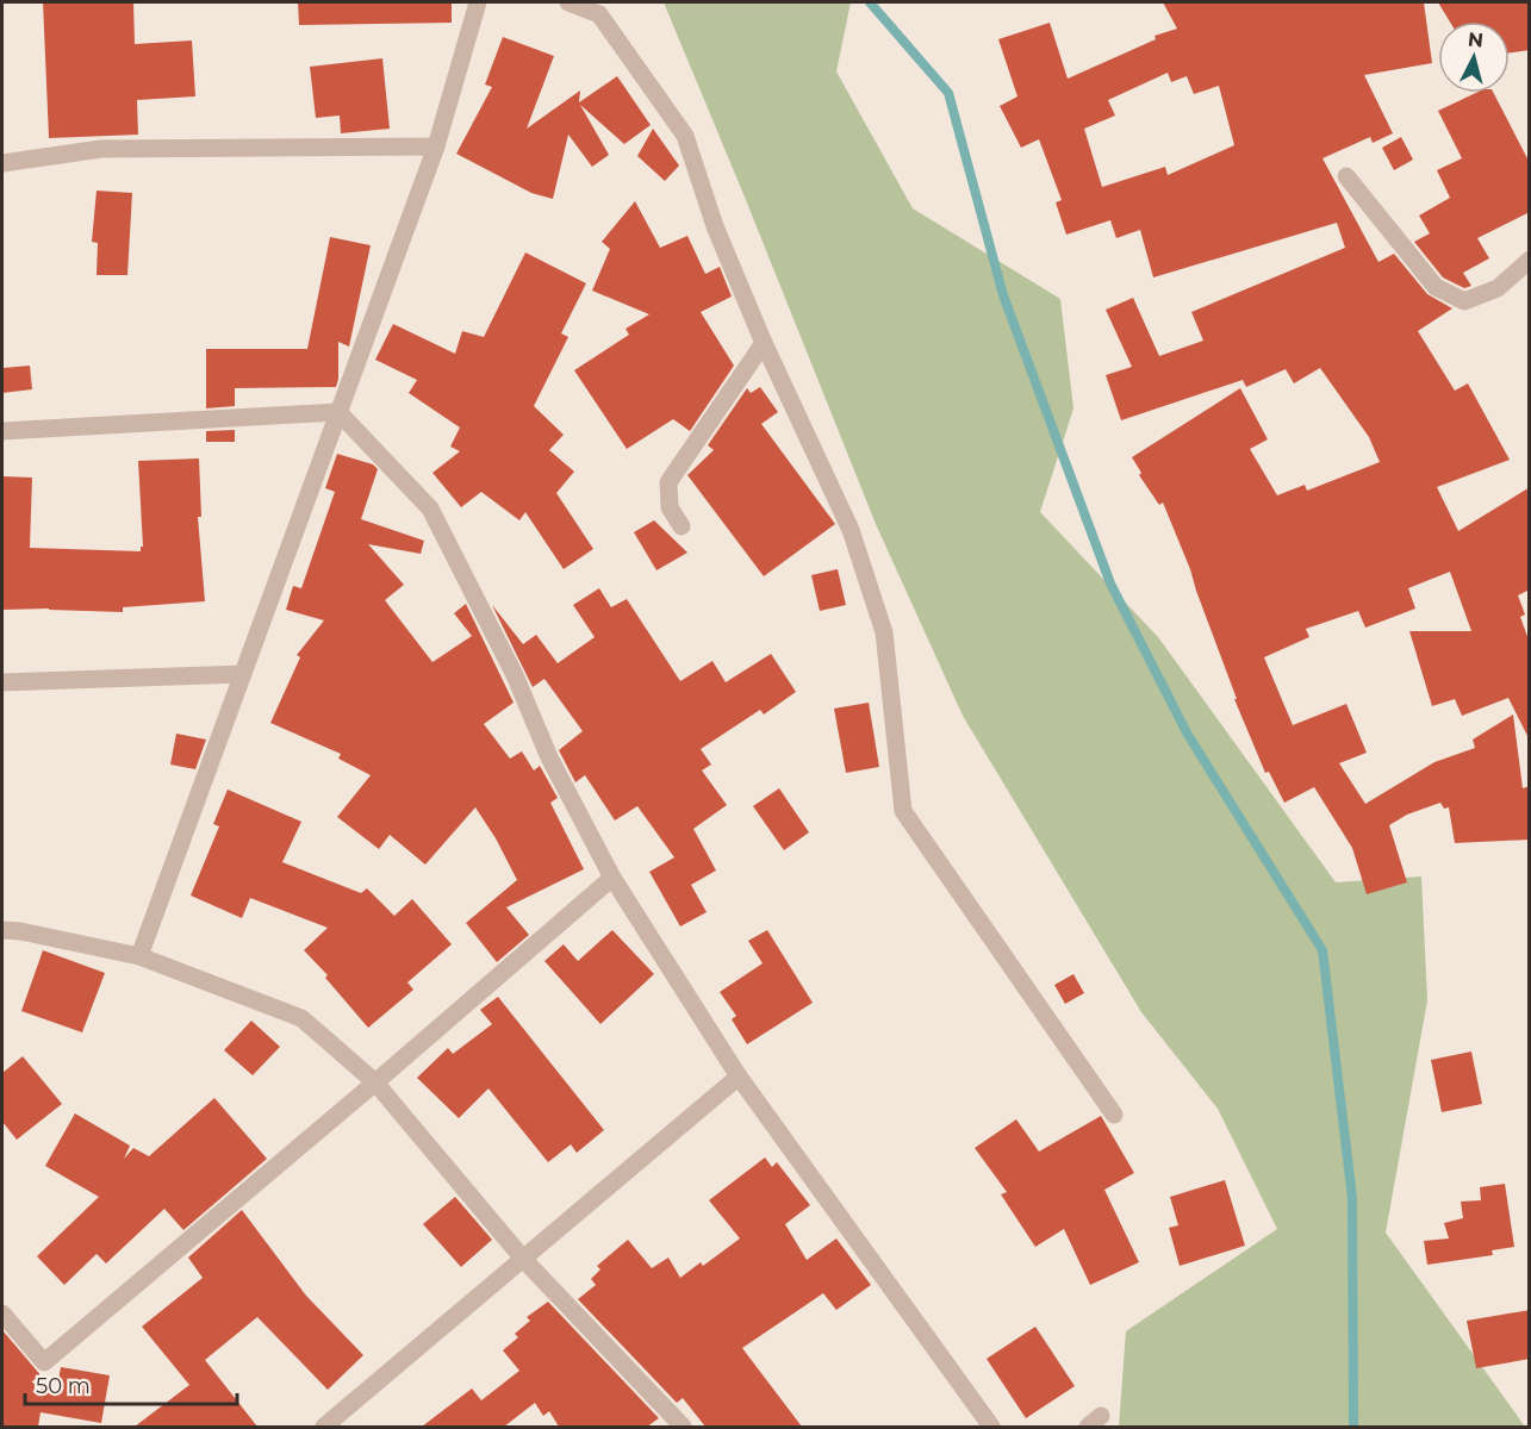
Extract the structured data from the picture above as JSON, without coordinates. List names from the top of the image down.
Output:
{
  "scale_bar": "50 m",
  "north": "top"
}
